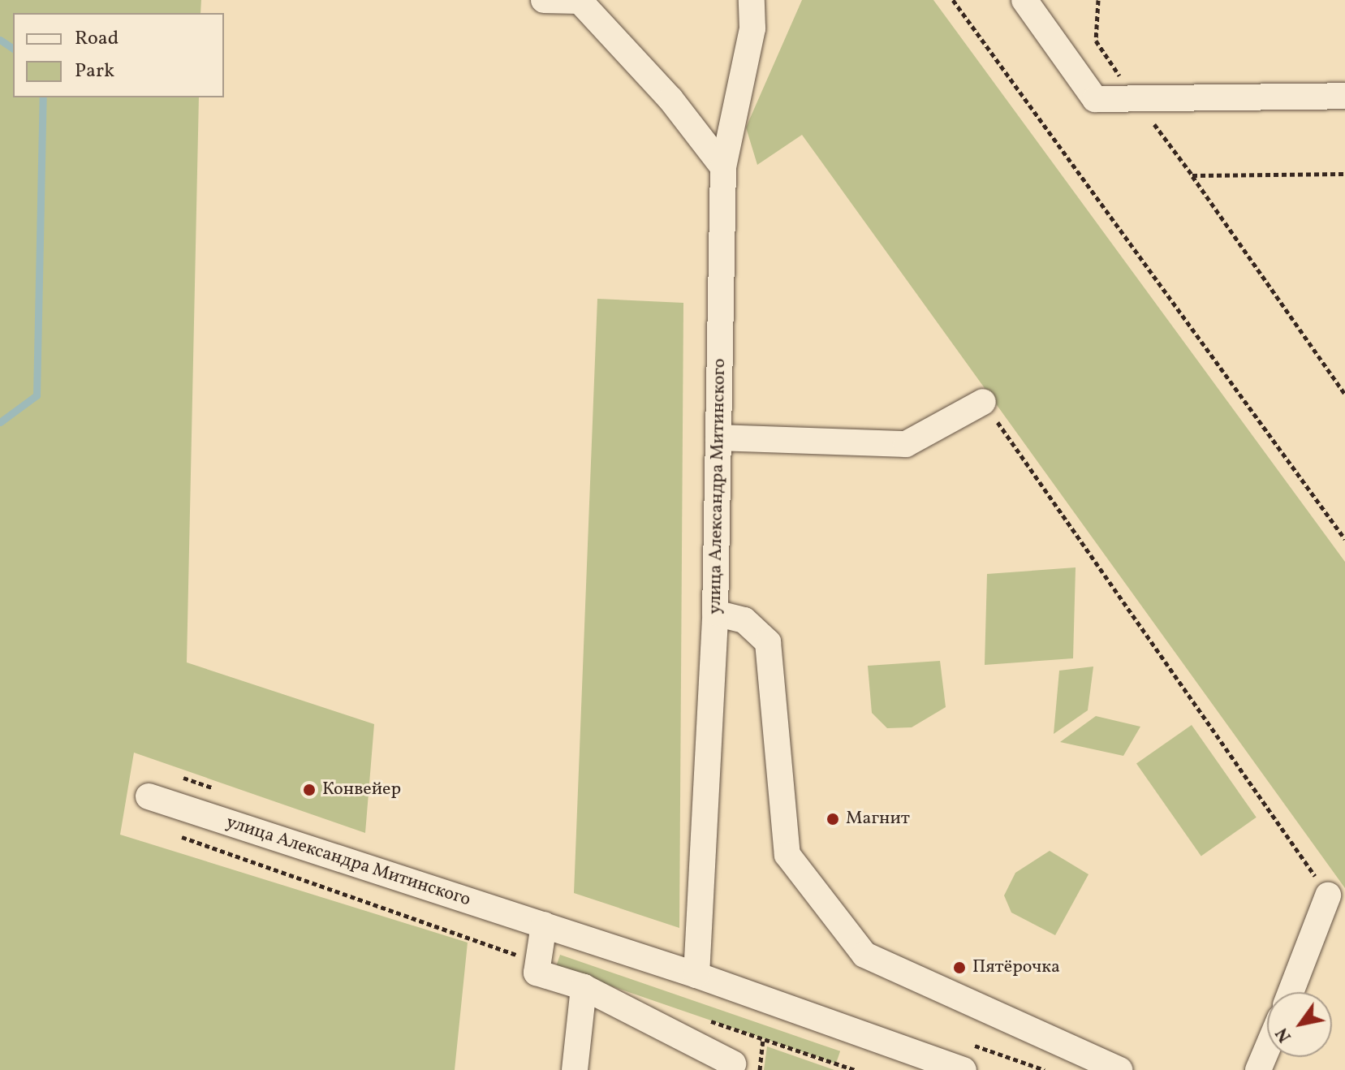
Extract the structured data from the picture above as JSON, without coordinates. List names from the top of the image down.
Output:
{
  "streets": {
    "street": ["улица Александра Митинского"]
  },
  "places": ["Конвейер", "Магнит", "Пятёрочка"],
  "legend": ["Road", "Park"],
  "north": "bottom left"
}
